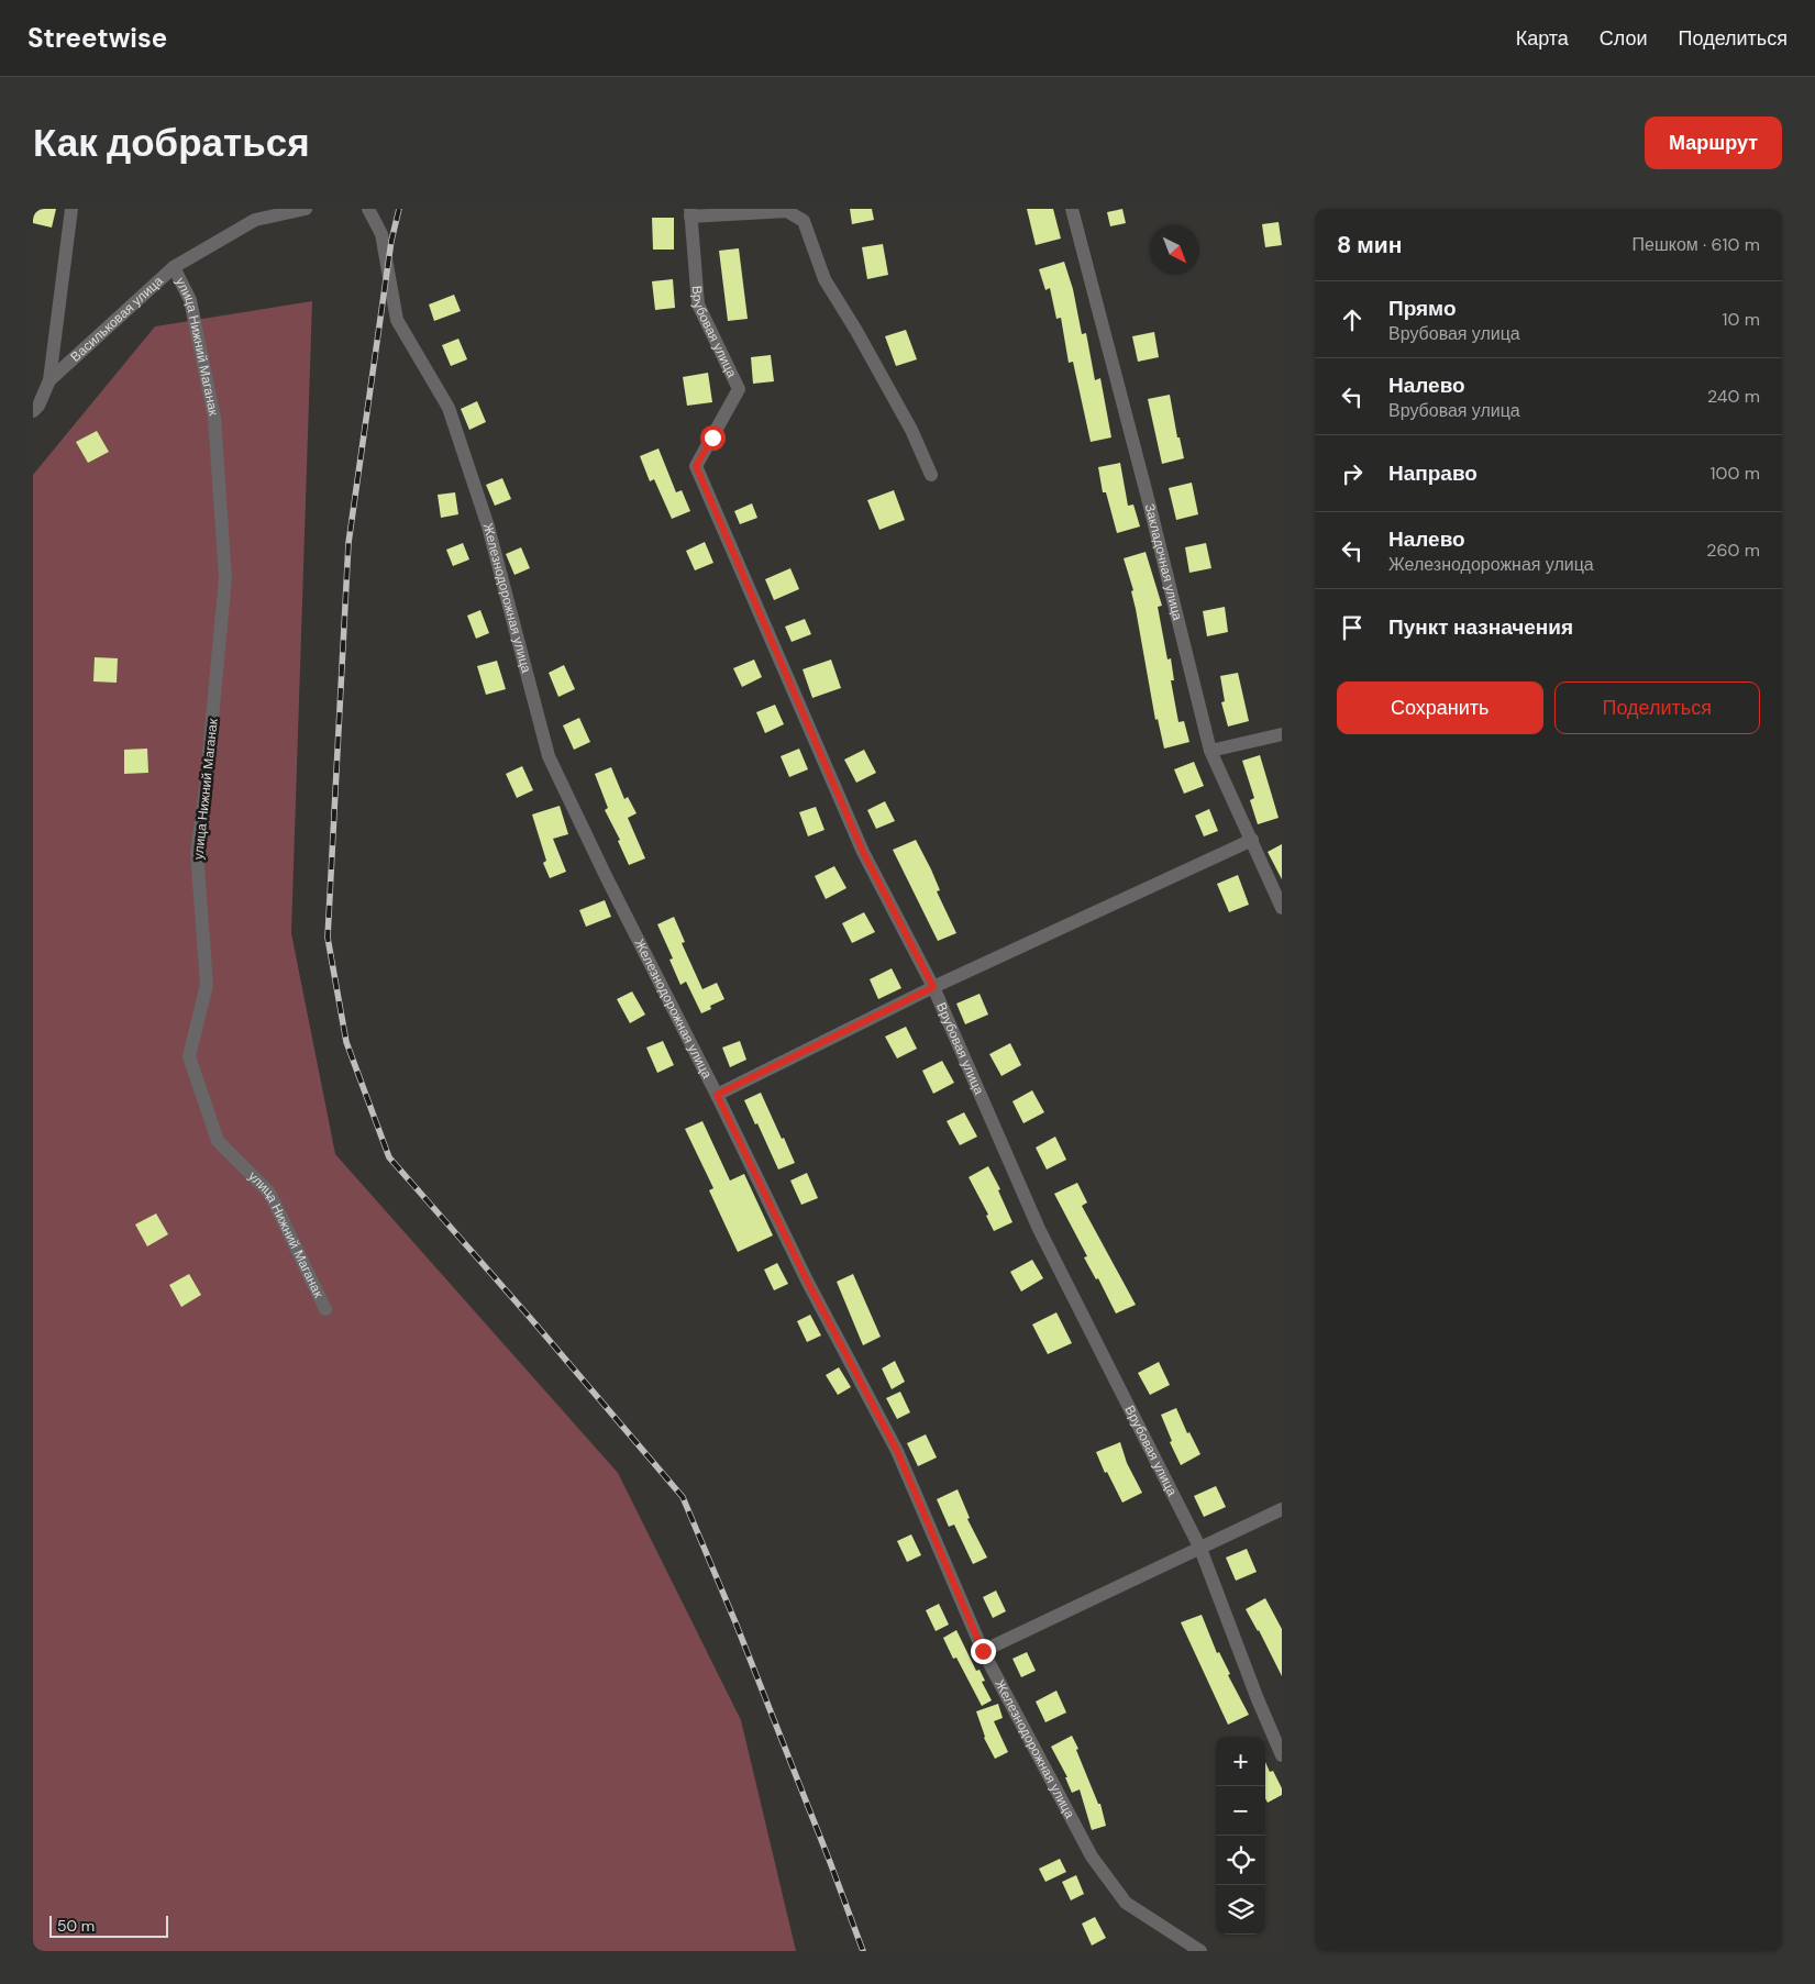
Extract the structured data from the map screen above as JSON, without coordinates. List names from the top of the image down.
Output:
{
  "streets": {
    "street": [
      "Васильковая улица",
      "Врубовая улица",
      "улица Нижний Маганак",
      "Закладочная улица",
      "Железнодорожная улица"
    ]
  },
  "crossings": [
    ["Васильковая улица", "улица Нижний Маганак"]
  ],
  "scale_bar": "50 m",
  "north": "bottom right",
  "page": {
    "header": "Streetwise",
    "nav": ["Карта", "Слои", "Поделиться"],
    "buttons": [
      "Маршрут",
      ["Сохранить", "Поделиться"]
    ],
    "title": "Как добраться",
    "heading": ["8 мин", "Пешком · 610 m"],
    "list": [
      ["Прямо", "Врубовая улица", "10 m"],
      ["Налево", "Врубовая улица", "240 m"],
      ["Направо", "100 m"],
      ["Налево", "Железнодорожная улица", "260 m"],
      "Пункт назначения"
    ],
    "map_buttons": ["+", "−"],
    "scale": "50 m"
  }
}
